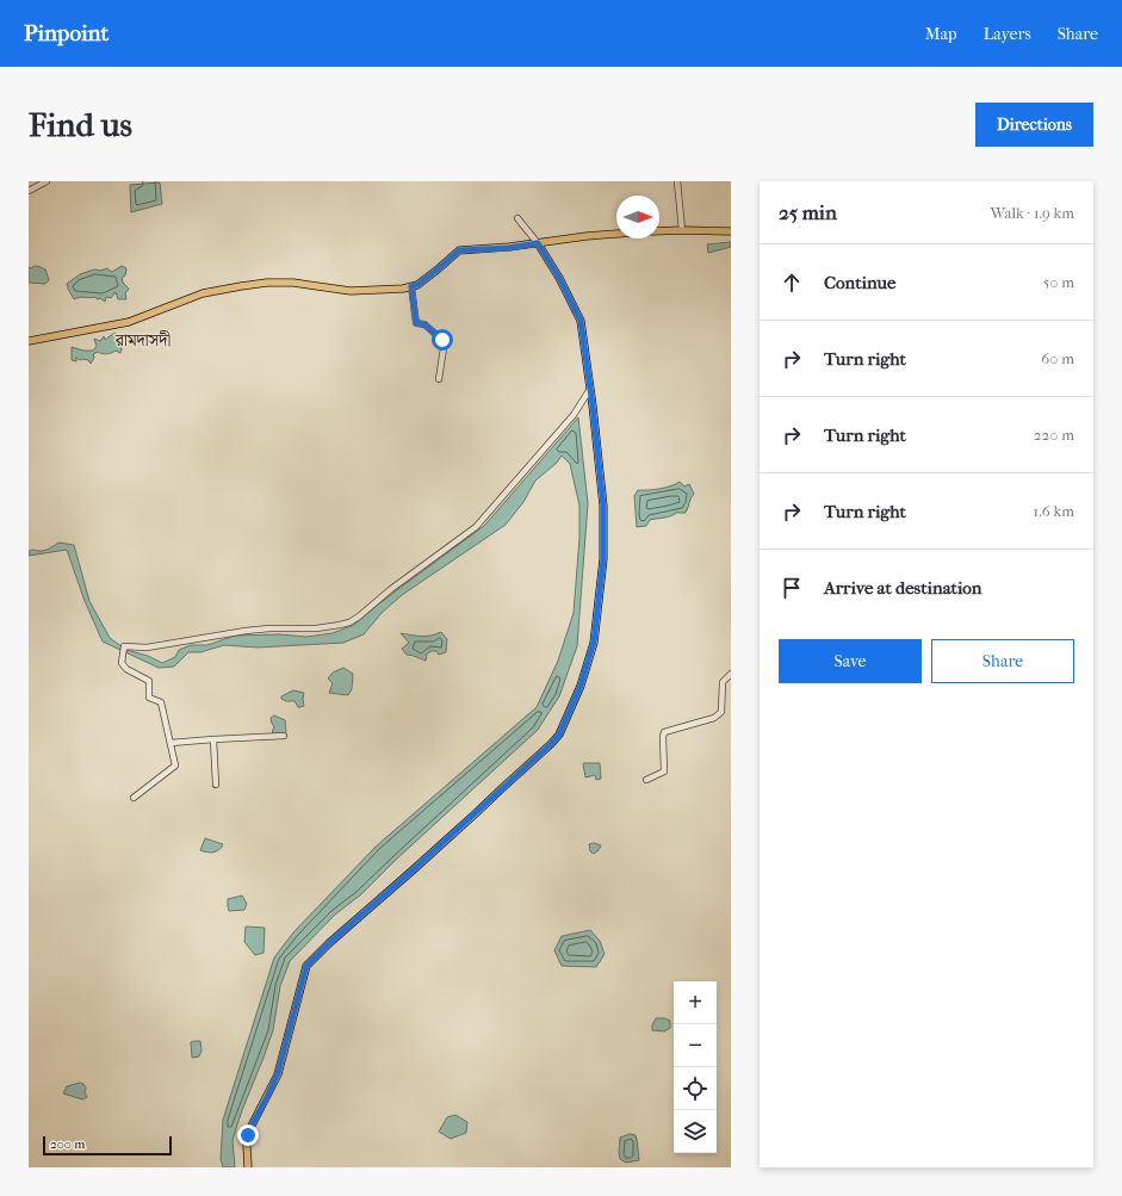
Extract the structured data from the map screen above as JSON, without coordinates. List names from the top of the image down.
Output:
{
  "districts": ["রামদাসদী"],
  "scale_bar": "200 m",
  "north": "right",
  "page": {
    "header": "Pinpoint",
    "nav": ["Map", "Layers", "Share"],
    "buttons": [
      "Directions",
      ["Save", "Share"]
    ],
    "title": "Find us",
    "heading": ["25 min", "Walk · 1.9 km"],
    "list": [
      ["Continue", "50 m"],
      ["Turn right", "60 m"],
      ["Turn right", "220 m"],
      ["Turn right", "1.6 km"],
      "Arrive at destination"
    ],
    "map_buttons": ["+", "−"],
    "scale": "200 m"
  }
}
